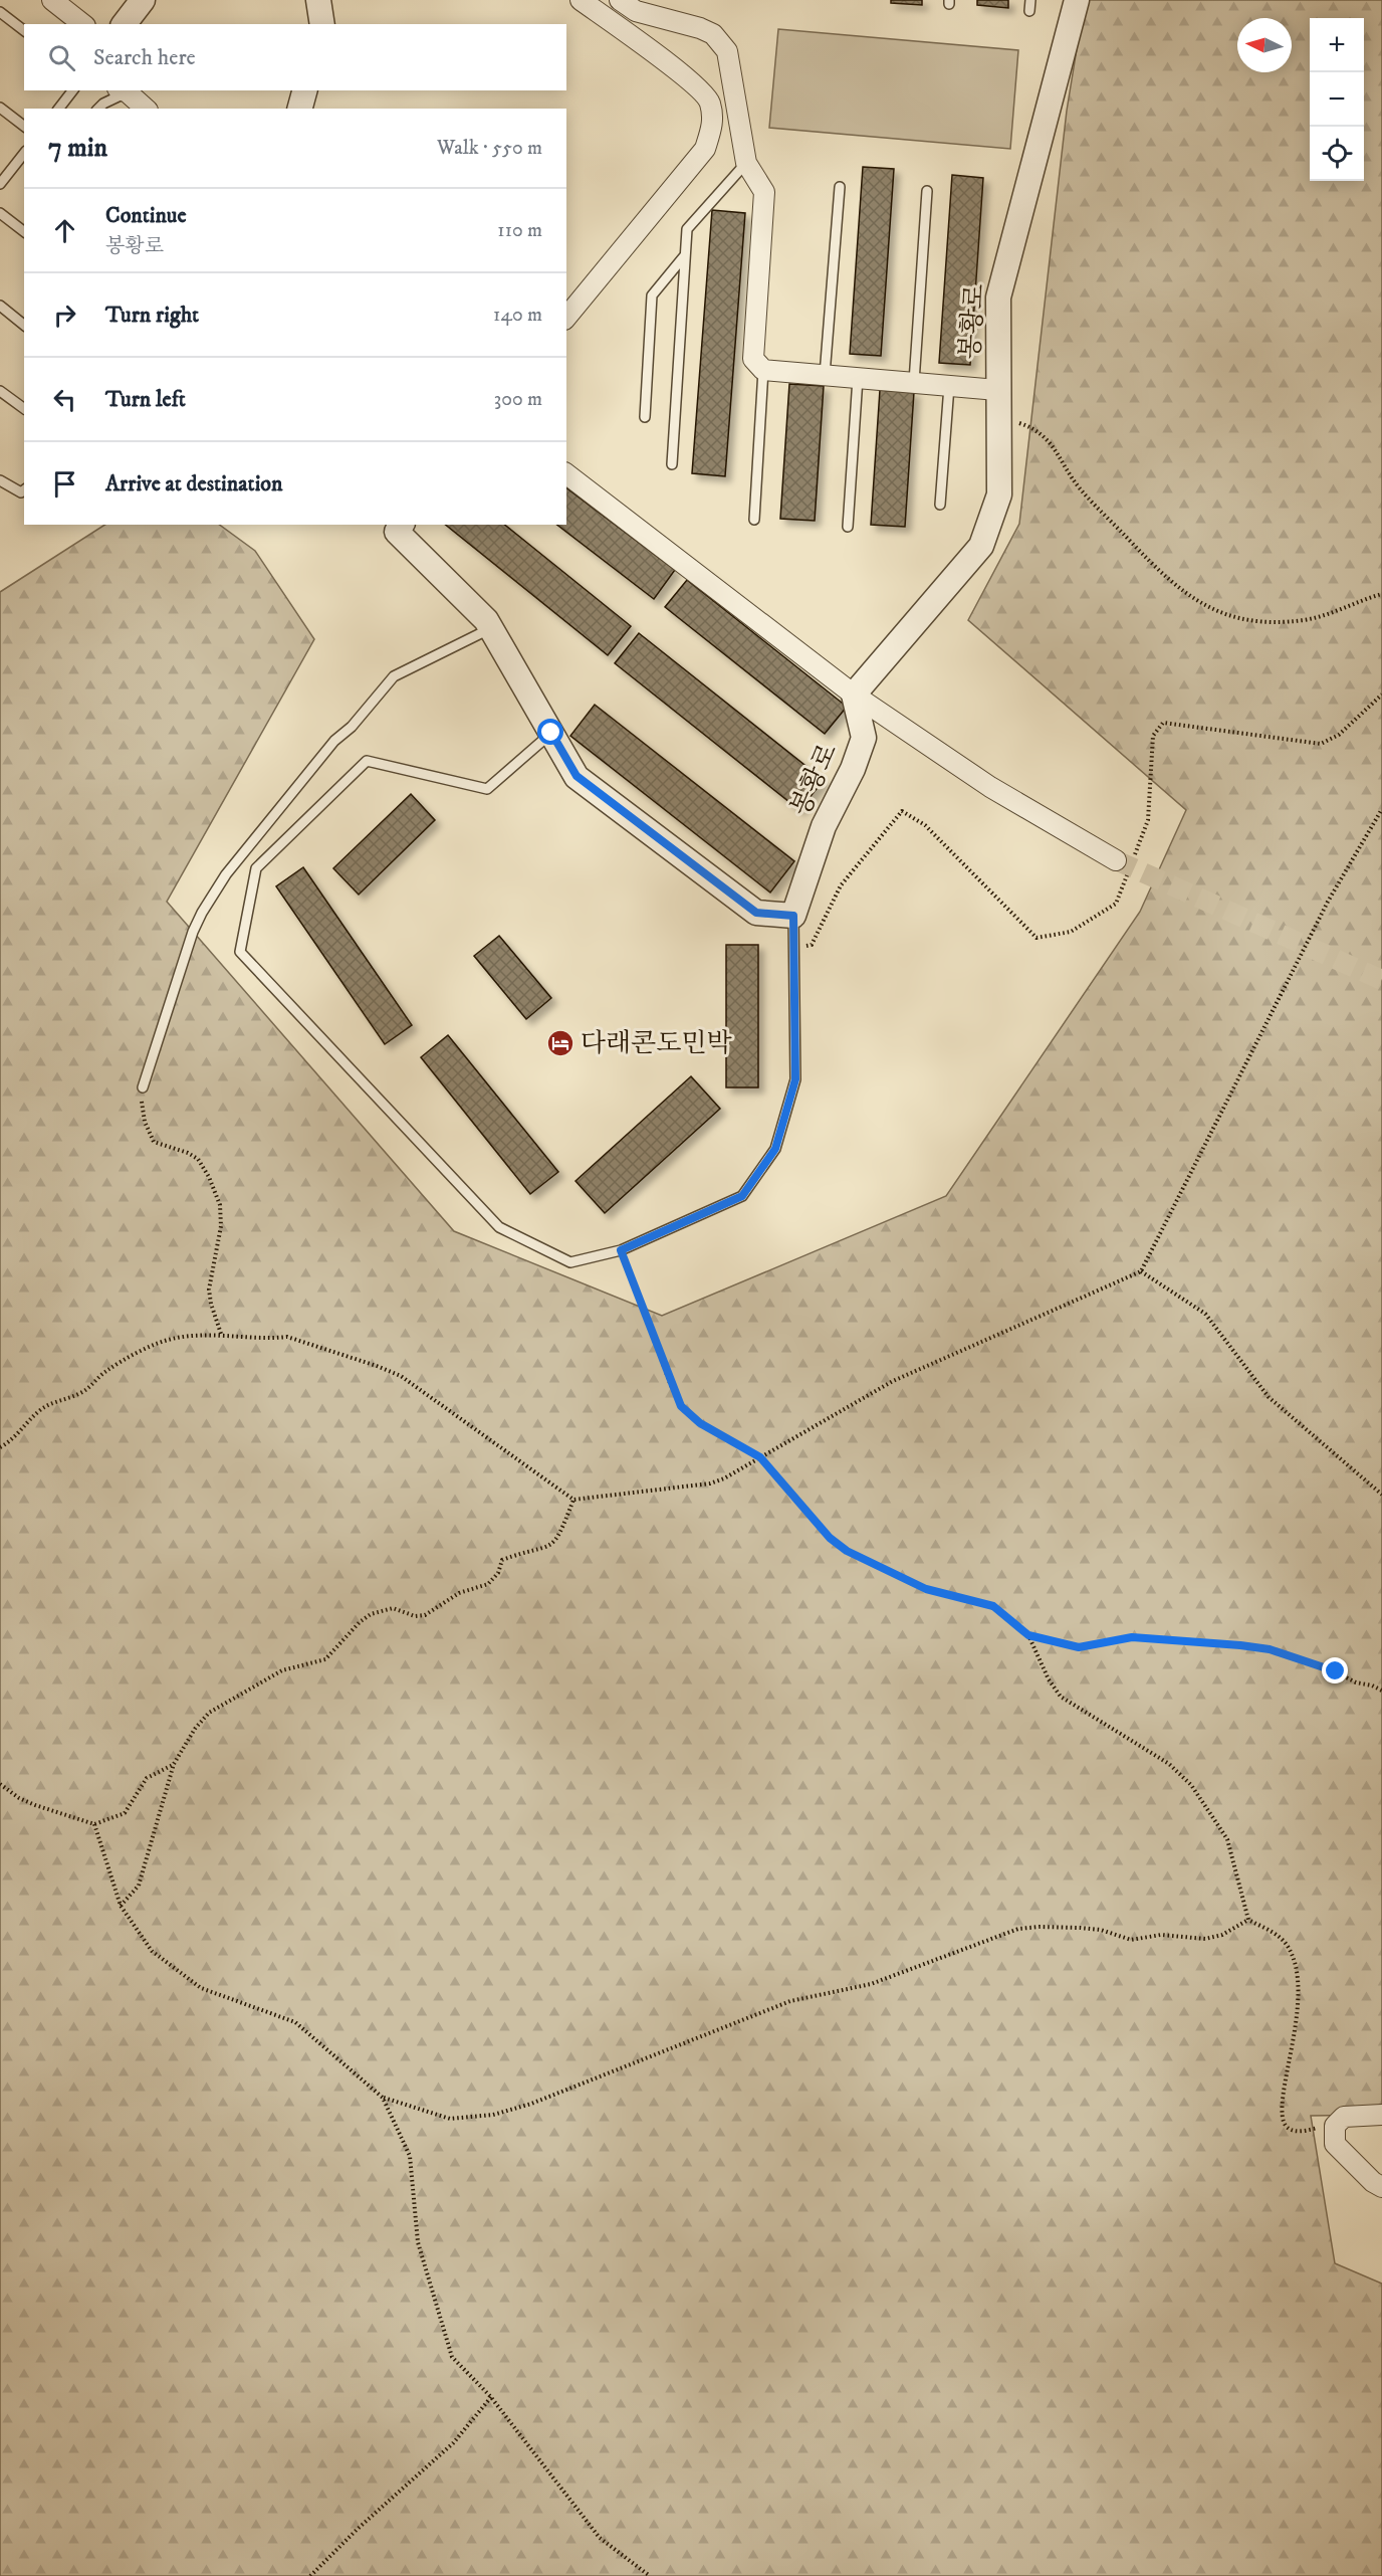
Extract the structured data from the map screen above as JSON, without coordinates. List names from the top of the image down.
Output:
{
  "streets": {
    "street": ["봉황로"]
  },
  "places": {
    "hotel": ["다래콘도민박"]
  },
  "north": "left",
  "page": {
    "map_buttons": ["+", "−"],
    "search": "Search here",
    "heading": ["7 min", "Walk · 550 m"],
    "list": [
      ["Continue", "봉황로", "110 m"],
      ["Turn right", "140 m"],
      ["Turn left", "300 m"],
      "Arrive at destination"
    ]
  }
}
